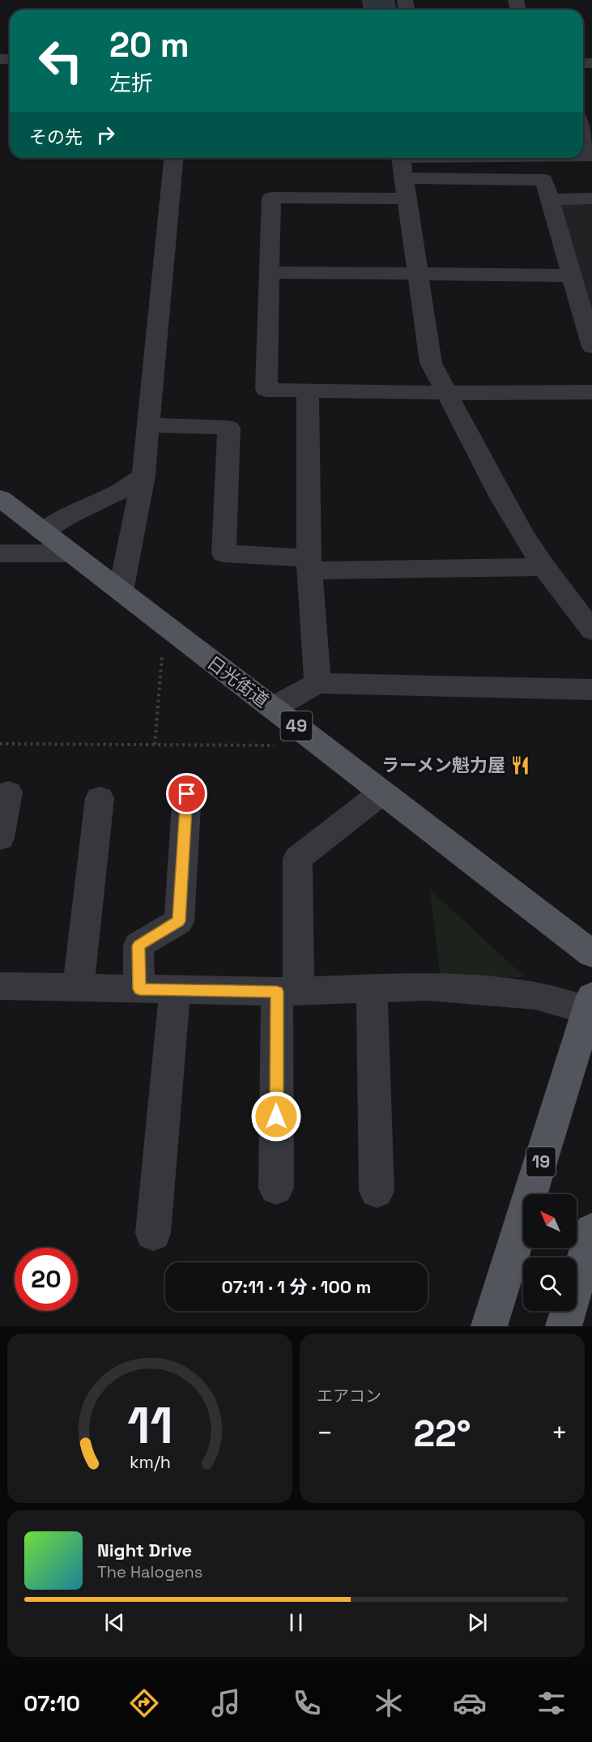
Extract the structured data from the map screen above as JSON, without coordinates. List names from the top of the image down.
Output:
{
  "streets": {
    "main road": ["日光街道", "49", "19"]
  },
  "places": {
    "restaurant": ["ラーメン魁力屋"]
  },
  "north": "top left",
  "page": {
    "turn": ["20 m", "左折"],
    "then": "その先",
    "limit": "20",
    "trip": "07:11 · 1 分 · 100 m",
    "tile": "エアコン",
    "heat": ["−", "22°", "+"],
    "song": ["Night Drive", "The Halogens"],
    "tabs": "07:10",
    "gauge": ["11", "km/h"]
  }
}
